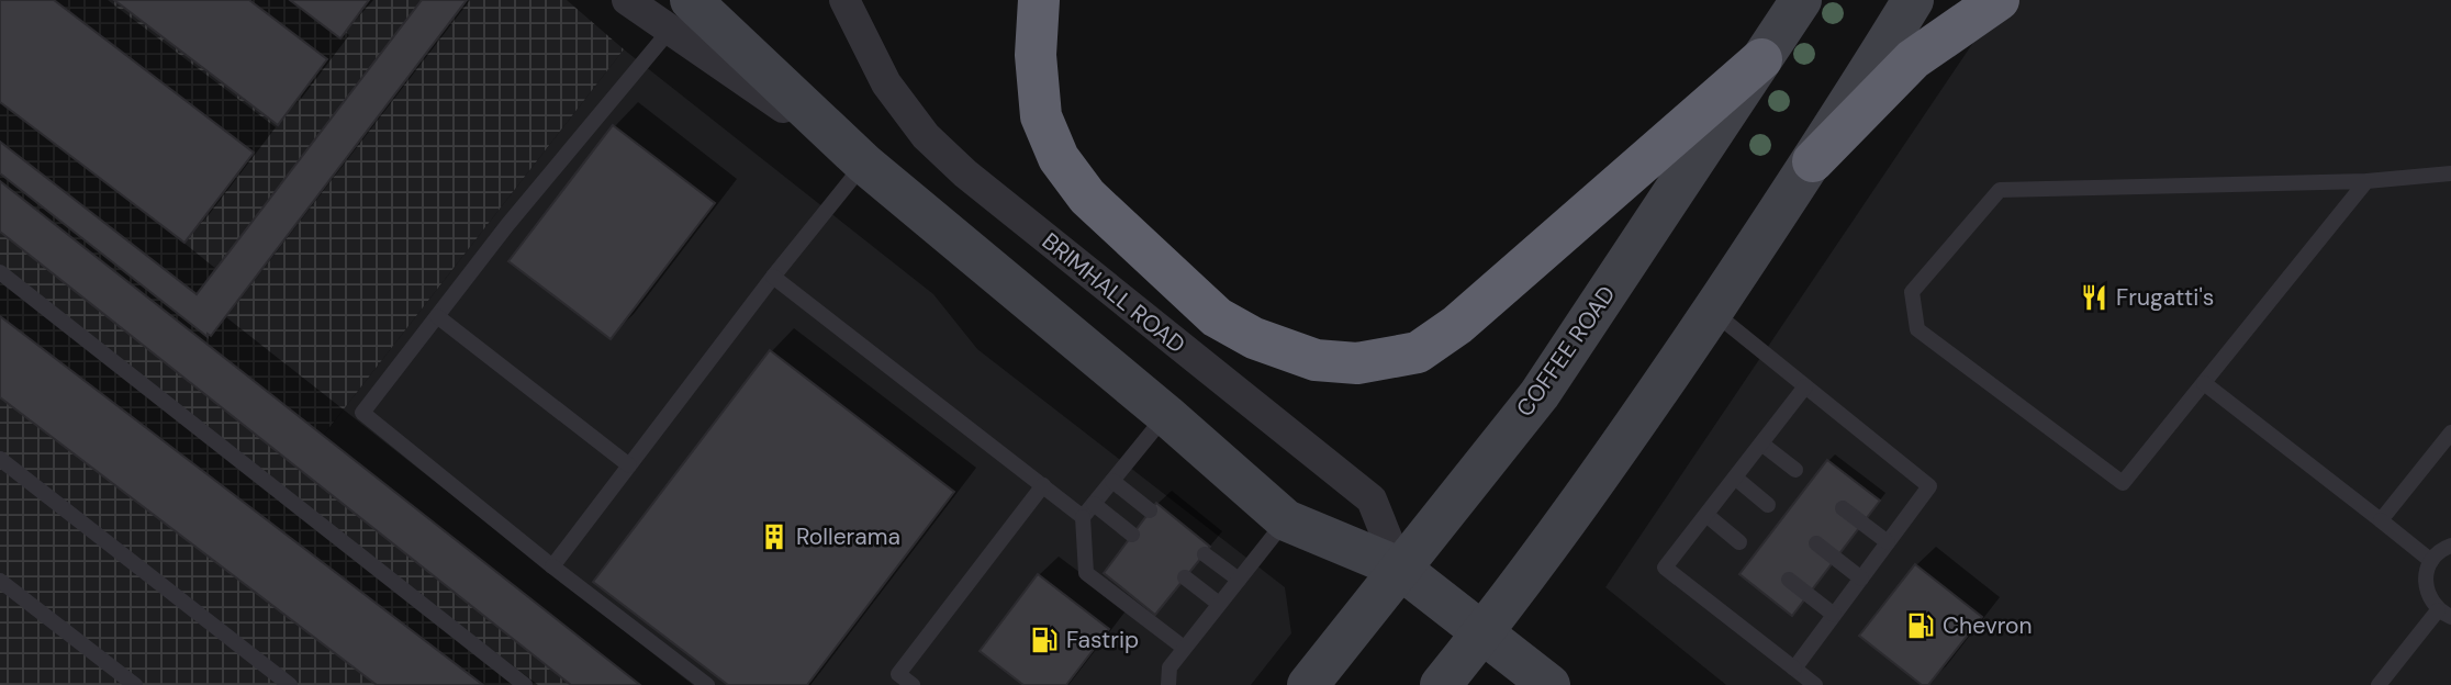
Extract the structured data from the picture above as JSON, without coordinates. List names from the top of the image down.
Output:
{
  "streets": {
    "main road": ["COFFEE ROAD"],
    "street": ["BRIMHALL ROAD"]
  },
  "crossings": [
    ["BRIMHALL ROAD", "COFFEE ROAD"]
  ],
  "places": {
    "restaurant": ["Frugatti's"],
    "building": ["Rollerama"],
    "fuel station": ["Chevron", "Fastrip"]
  }
}
